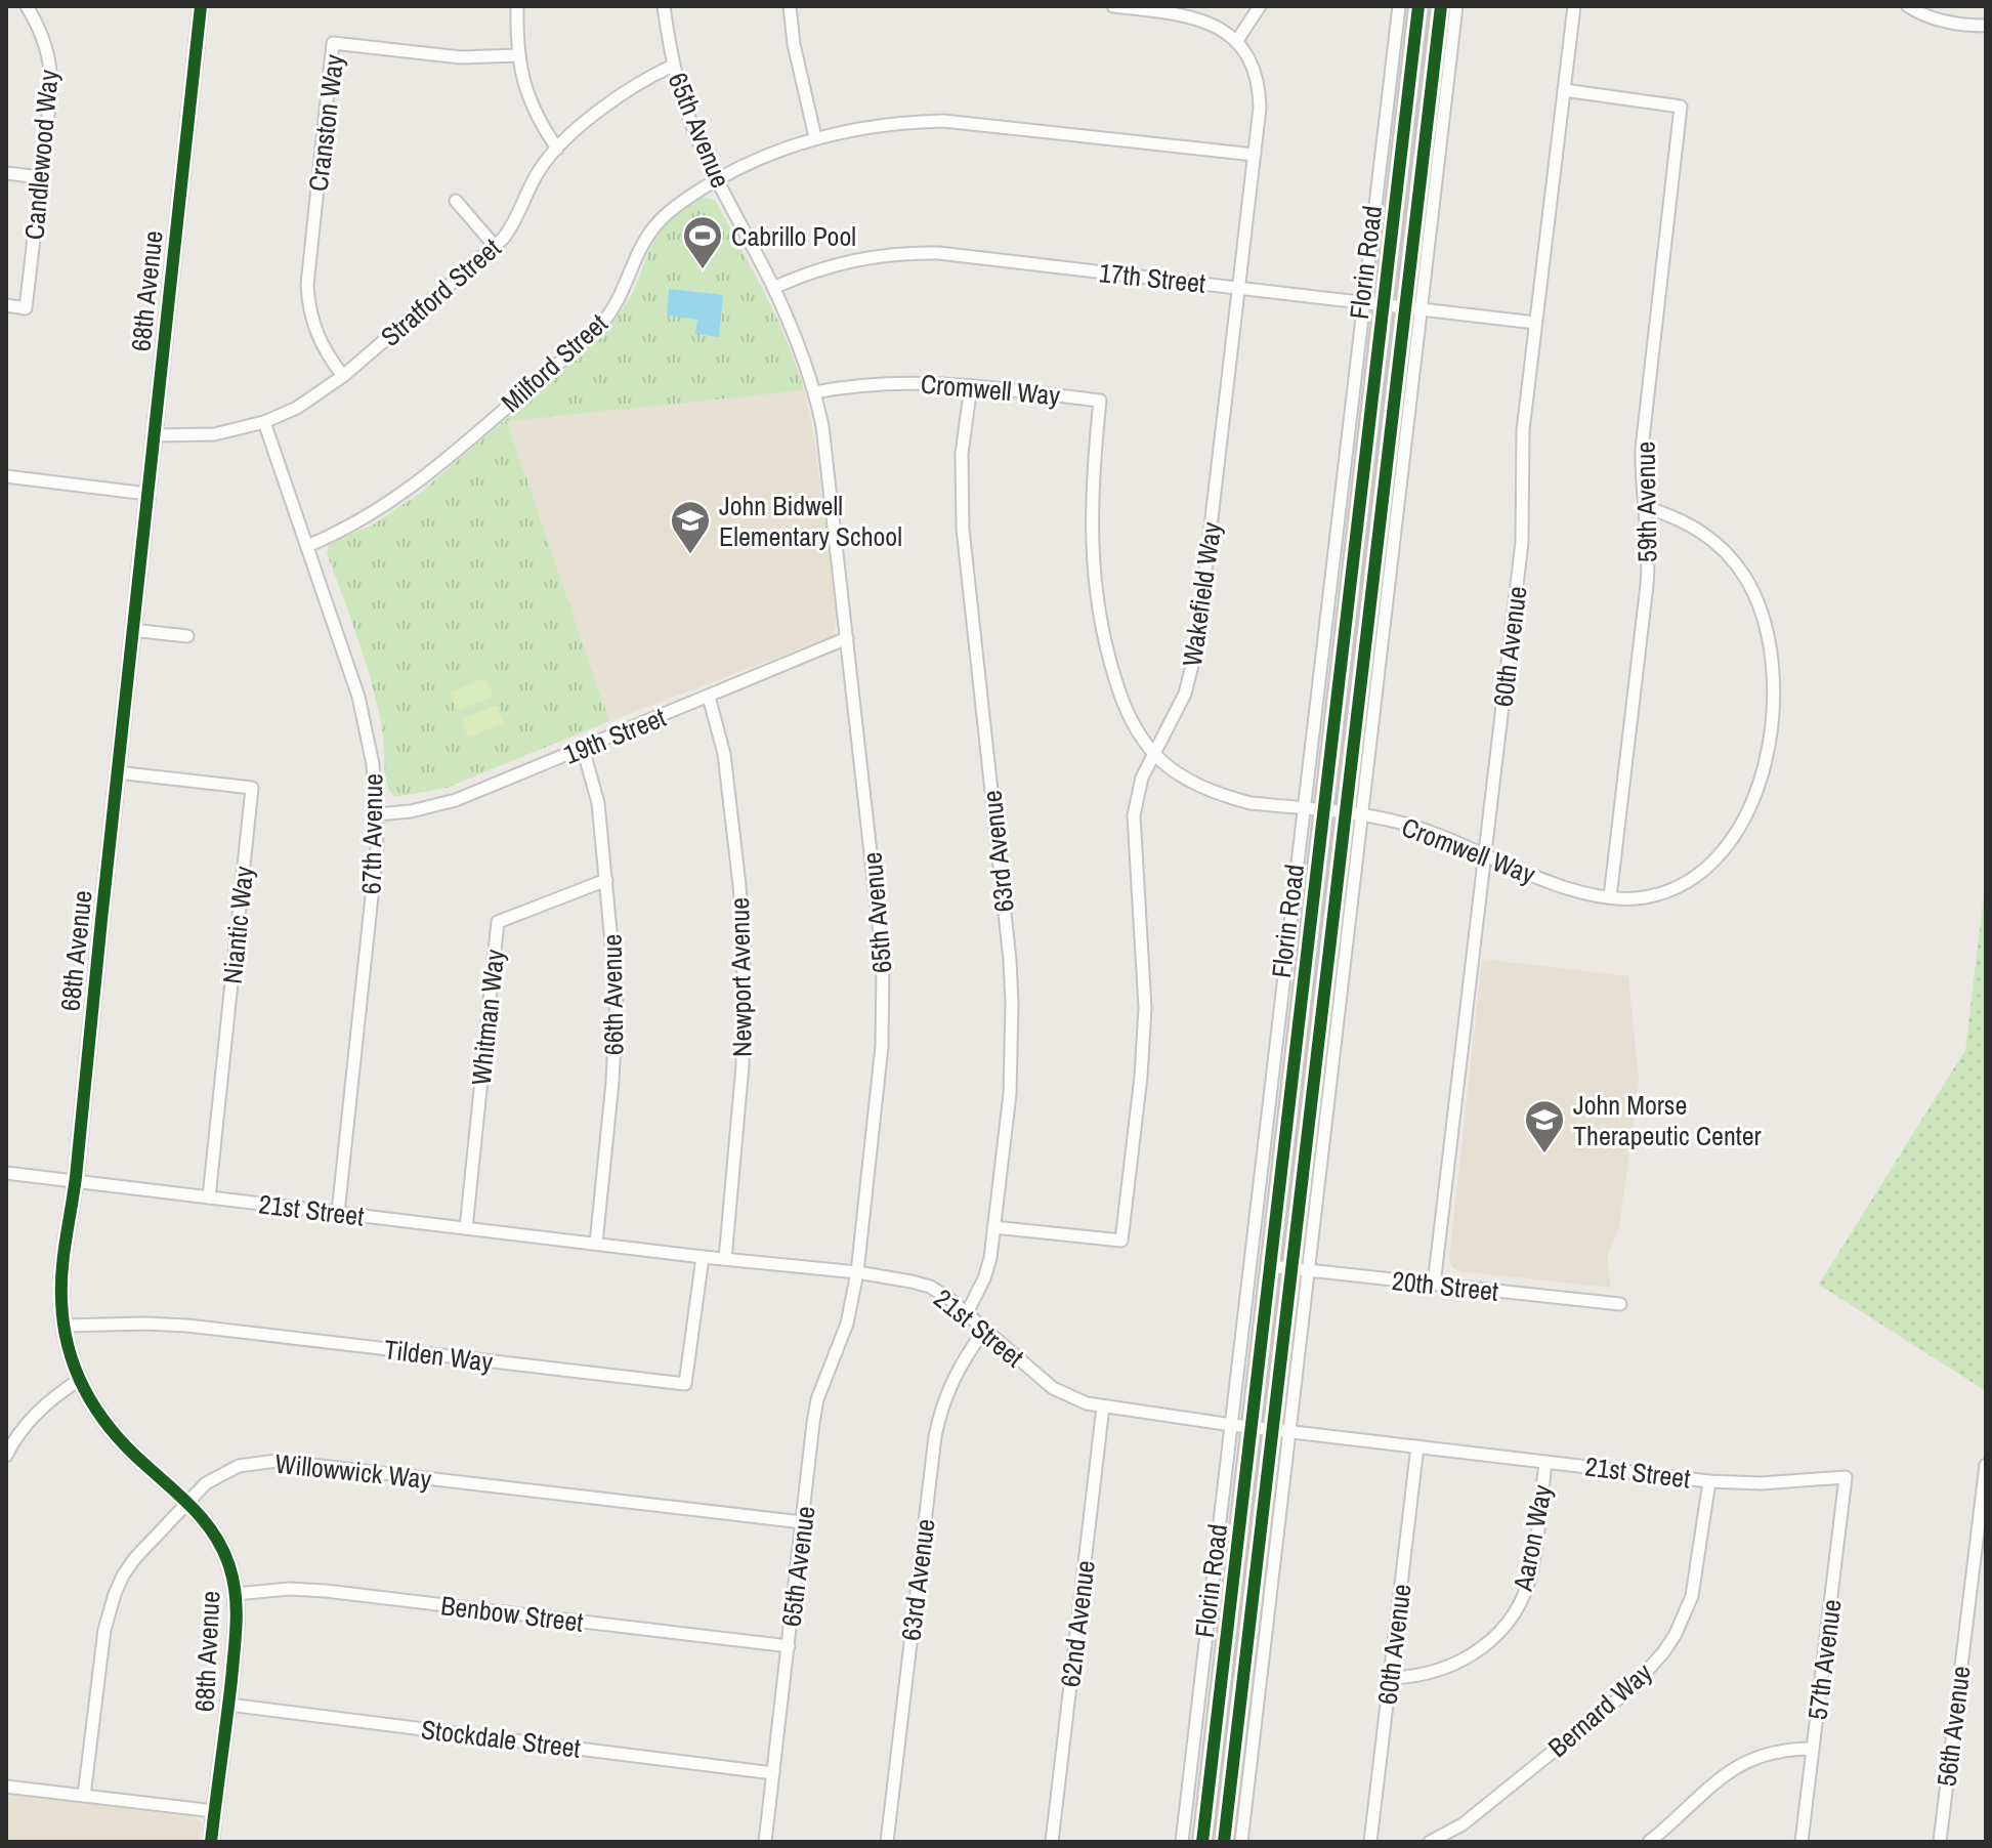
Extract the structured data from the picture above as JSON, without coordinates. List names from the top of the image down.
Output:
{
  "streets": {
    "main road": ["Florin Road"],
    "street": [
      "Cranston Way",
      "65th Avenue",
      "Candlewood Way",
      "17th Street",
      "68th Avenue",
      "Stratford Street",
      "Milford Street",
      "Cromwell Way",
      "59th Avenue",
      "Wakefield Way",
      "60th Avenue",
      "19th Street",
      "67th Avenue",
      "63rd Avenue",
      "Niantic Way",
      "Newport Avenue",
      "66th Avenue",
      "Whitman Way",
      "21st Street",
      "20th Street",
      "Tilden Way",
      "Willowwick Way",
      "Aaron Way",
      "Benbow Street",
      "62nd Avenue",
      "57th Avenue",
      "Bernard Way",
      "56th Avenue",
      "Stockdale Street"
    ]
  },
  "crossings": [
    ["Cranston Way", "Stratford Street"],
    ["65th Avenue", "17th Street"],
    ["65th Avenue", "Stratford Street"],
    ["65th Avenue", "Milford Street"],
    ["65th Avenue", "Cromwell Way"],
    ["65th Avenue", "19th Street"],
    ["65th Avenue", "21st Street"],
    ["65th Avenue", "Willowwick Way"],
    ["65th Avenue", "Benbow Street"],
    ["65th Avenue", "Stockdale Street"],
    ["Florin Road", "17th Street"],
    ["Florin Road", "Cromwell Way"],
    ["Florin Road", "21st Street"],
    ["Florin Road", "20th Street"],
    ["17th Street", "Wakefield Way"],
    ["17th Street", "60th Avenue"],
    ["68th Avenue", "Stratford Street"],
    ["68th Avenue", "Niantic Way"],
    ["68th Avenue", "21st Street"],
    ["68th Avenue", "Tilden Way"],
    ["68th Avenue", "Willowwick Way"],
    ["68th Avenue", "Benbow Street"],
    ["68th Avenue", "Stockdale Street"],
    ["Stratford Street", "67th Avenue"],
    ["Milford Street", "Wakefield Way"],
    ["Milford Street", "67th Avenue"],
    ["Cromwell Way", "59th Avenue"],
    ["Cromwell Way", "Wakefield Way"],
    ["Cromwell Way", "60th Avenue"],
    ["Cromwell Way", "63rd Avenue"],
    ["59th Avenue", "60th Avenue"],
    ["Wakefield Way", "63rd Avenue"],
    ["60th Avenue", "21st Street"],
    ["60th Avenue", "20th Street"],
    ["60th Avenue", "Aaron Way"],
    ["19th Street", "67th Avenue"],
    ["19th Street", "Newport Avenue"],
    ["19th Street", "66th Avenue"],
    ["67th Avenue", "21st Street"],
    ["63rd Avenue", "21st Street"],
    ["Niantic Way", "21st Street"],
    ["Newport Avenue", "21st Street"],
    ["66th Avenue", "Whitman Way"],
    ["66th Avenue", "21st Street"],
    ["Whitman Way", "21st Street"],
    ["21st Street", "Tilden Way"],
    ["21st Street", "Aaron Way"],
    ["21st Street", "62nd Avenue"],
    ["21st Street", "57th Avenue"],
    ["21st Street", "Bernard Way"]
  ],
  "places": {
    "sports": ["Cabrillo Pool"],
    "school or university": ["John Bidwell Elementary School", "John Morse Therapeutic Center"]
  }
}
